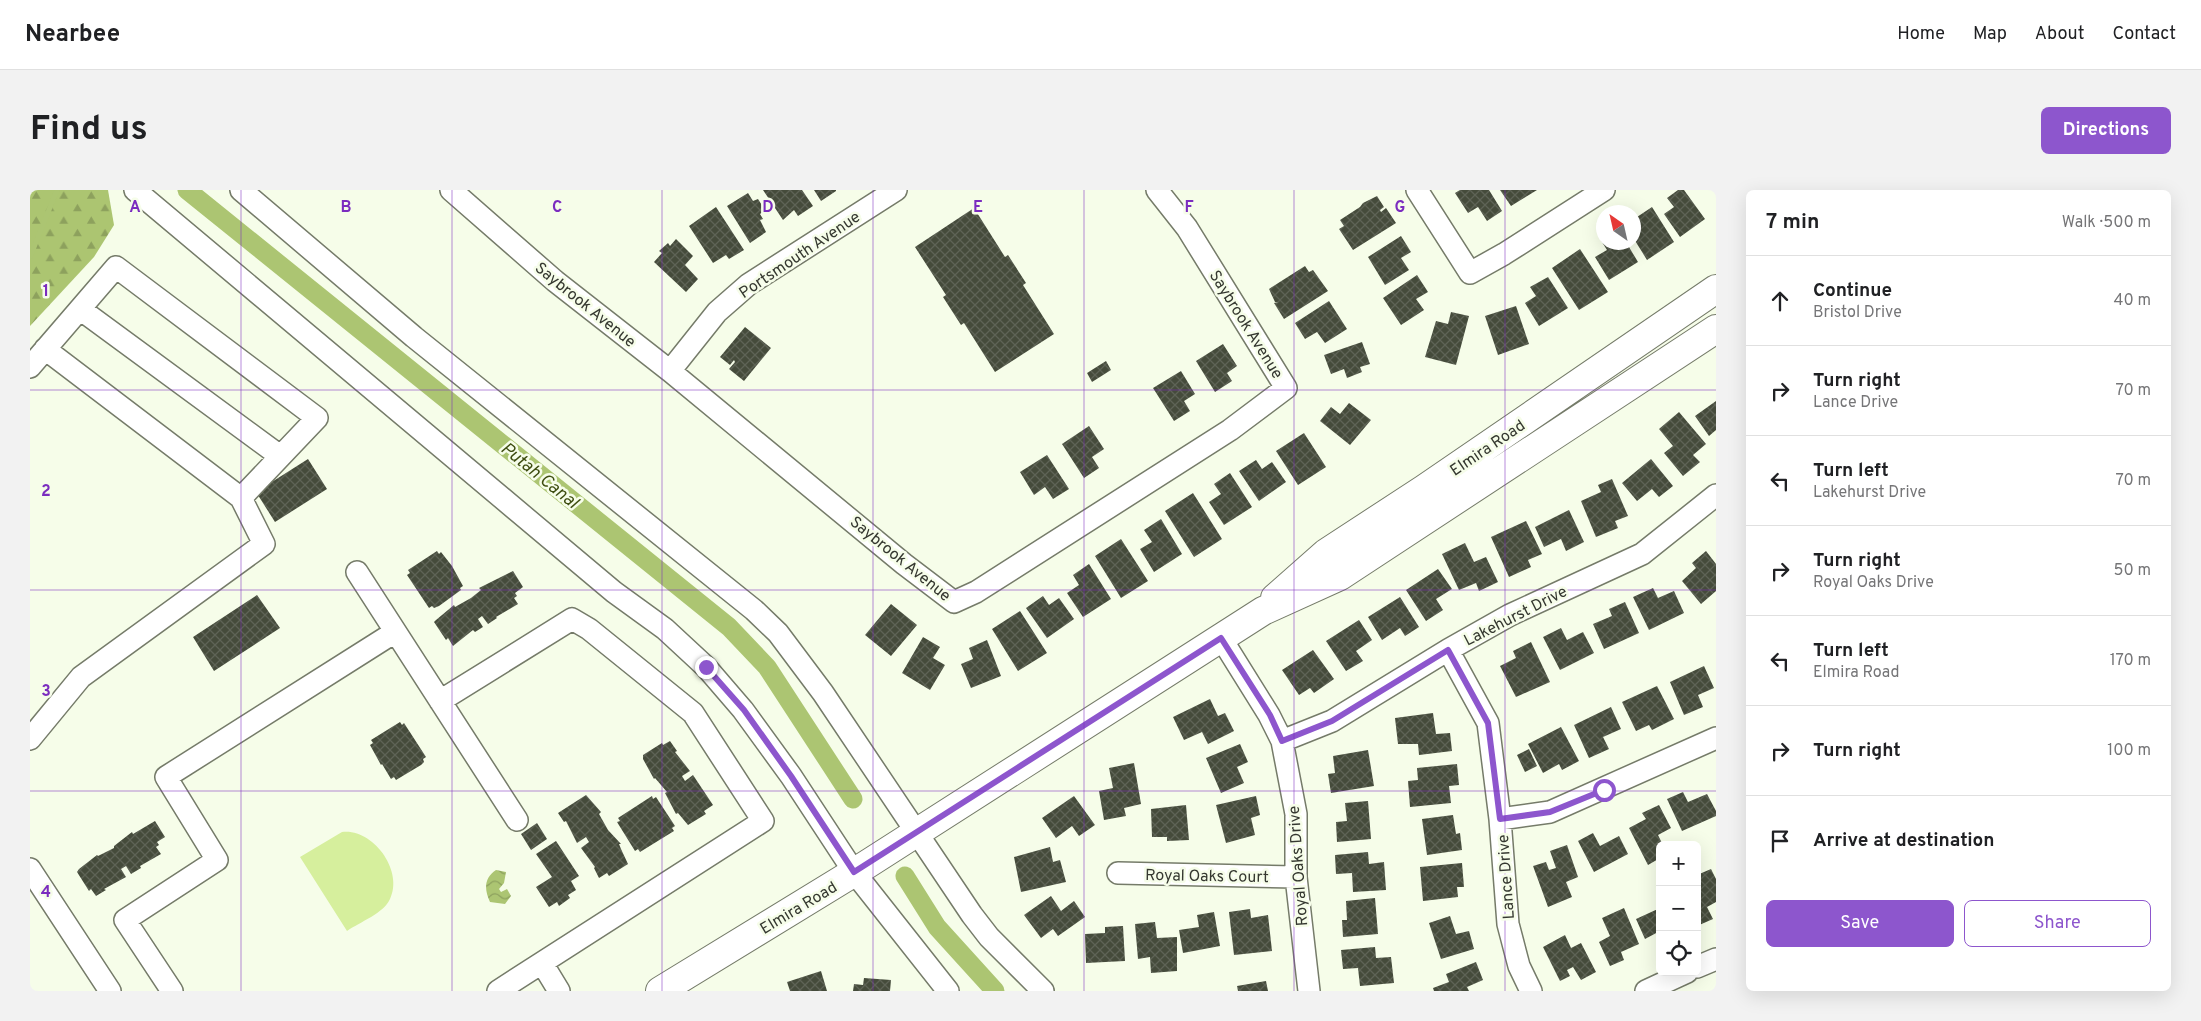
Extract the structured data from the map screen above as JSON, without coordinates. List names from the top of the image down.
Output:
{
  "streets": {
    "main road": ["Elmira Road"],
    "street": [
      "Portsmouth Avenue",
      "Saybrook Avenue",
      "Lakehurst Drive",
      "Royal Oaks Drive",
      "Royal Oaks Court",
      "Lance Drive"
    ]
  },
  "crossings": [
    ["Portsmouth Avenue", "Saybrook Avenue"],
    ["Elmira Road", "Royal Oaks Drive"],
    ["Lakehurst Drive", "Royal Oaks Drive"],
    ["Lakehurst Drive", "Lance Drive"],
    ["Royal Oaks Drive", "Royal Oaks Court"]
  ],
  "water": ["Putah Canal"],
  "north": "top left",
  "page": {
    "header": "Nearbee",
    "nav": [
      "Home",
      "Map",
      "About",
      "Contact"
    ],
    "buttons": [
      "Directions",
      ["Save", "Share"]
    ],
    "title": "Find us",
    "heading": ["7 min", "Walk · 500 m"],
    "list": [
      ["Continue", "Bristol Drive", "40 m"],
      ["Turn right", "Lance Drive", "70 m"],
      ["Turn left", "Lakehurst Drive", "70 m"],
      ["Turn right", "Royal Oaks Drive", "50 m"],
      ["Turn left", "Elmira Road", "170 m"],
      ["Turn right", "100 m"],
      "Arrive at destination"
    ],
    "map_buttons": ["+", "−"]
  },
  "grid": {
    "columns": [
      "A",
      "B",
      "C",
      "D",
      "E",
      "F",
      "G"
    ],
    "rows": [
      "1",
      "2",
      "3",
      "4"
    ]
  }
}
